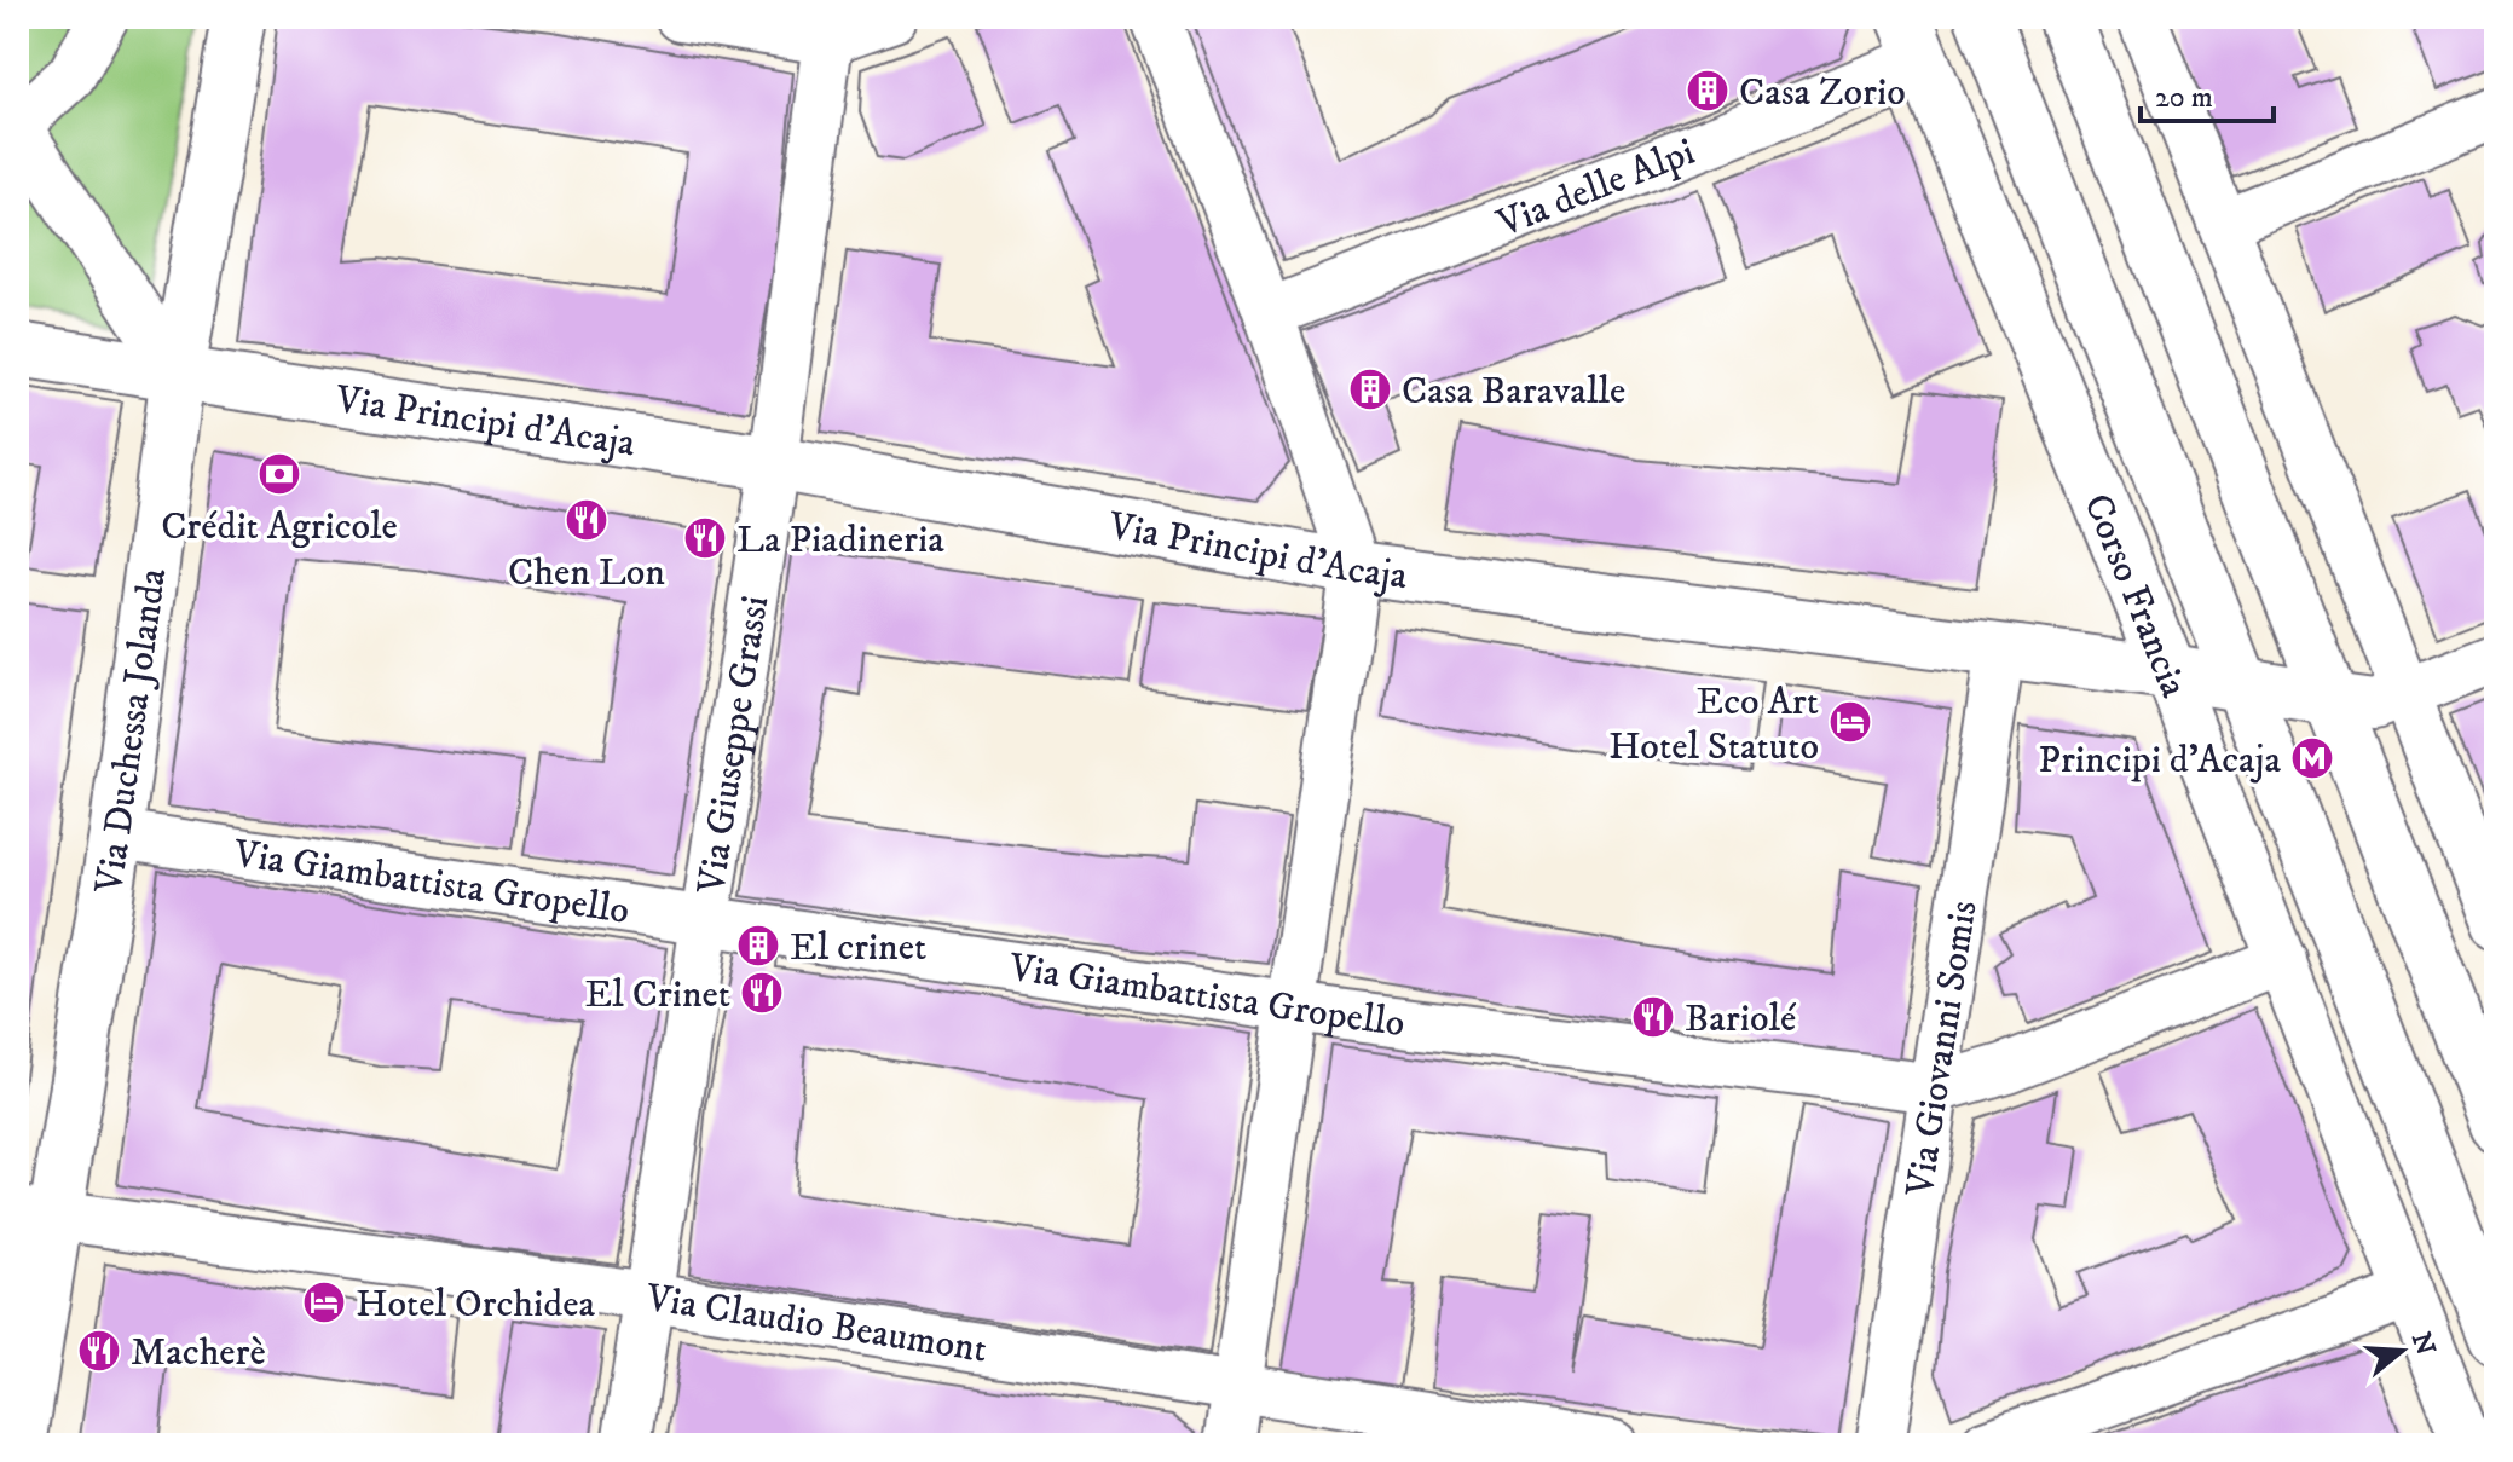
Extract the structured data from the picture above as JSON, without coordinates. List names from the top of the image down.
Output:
{
  "streets": {
    "street": [
      "Via delle Alpi",
      "Via Principi d'Acaja",
      "Corso Francia",
      "Via Duchessa Jolanda",
      "Via Giuseppe Grassi",
      "Via Giambattista Gropello",
      "Via Giovanni Somis",
      "Via Claudio Beaumont"
    ]
  },
  "crossings": [
    ["Via delle Alpi", "Corso Francia"],
    ["Via Principi d'Acaja", "Corso Francia"],
    ["Via Principi d'Acaja", "Via Duchessa Jolanda"],
    ["Via Principi d'Acaja", "Via Giuseppe Grassi"],
    ["Via Principi d'Acaja", "Via Giovanni Somis"],
    ["Corso Francia", "Via Giambattista Gropello"],
    ["Via Duchessa Jolanda", "Via Giambattista Gropello"],
    ["Via Duchessa Jolanda", "Via Claudio Beaumont"],
    ["Via Giuseppe Grassi", "Via Giambattista Gropello"],
    ["Via Giuseppe Grassi", "Via Claudio Beaumont"],
    ["Via Giambattista Gropello", "Via Giovanni Somis"]
  ],
  "places": {
    "building": ["Casa Zorio", "Casa Baravalle", "El crinet"],
    "bank": ["Crédit Agricole"],
    "restaurant": [
      "Chen Lon",
      "La Piadineria",
      "El Crinet",
      "Bariolé",
      "Macherè"
    ],
    "hotel": ["Eco Art Hotel Statuto", "Hotel Orchidea"],
    "metro station": ["Principi d'Acaja"]
  },
  "scale_bar": "20 m",
  "north": "right"
}
